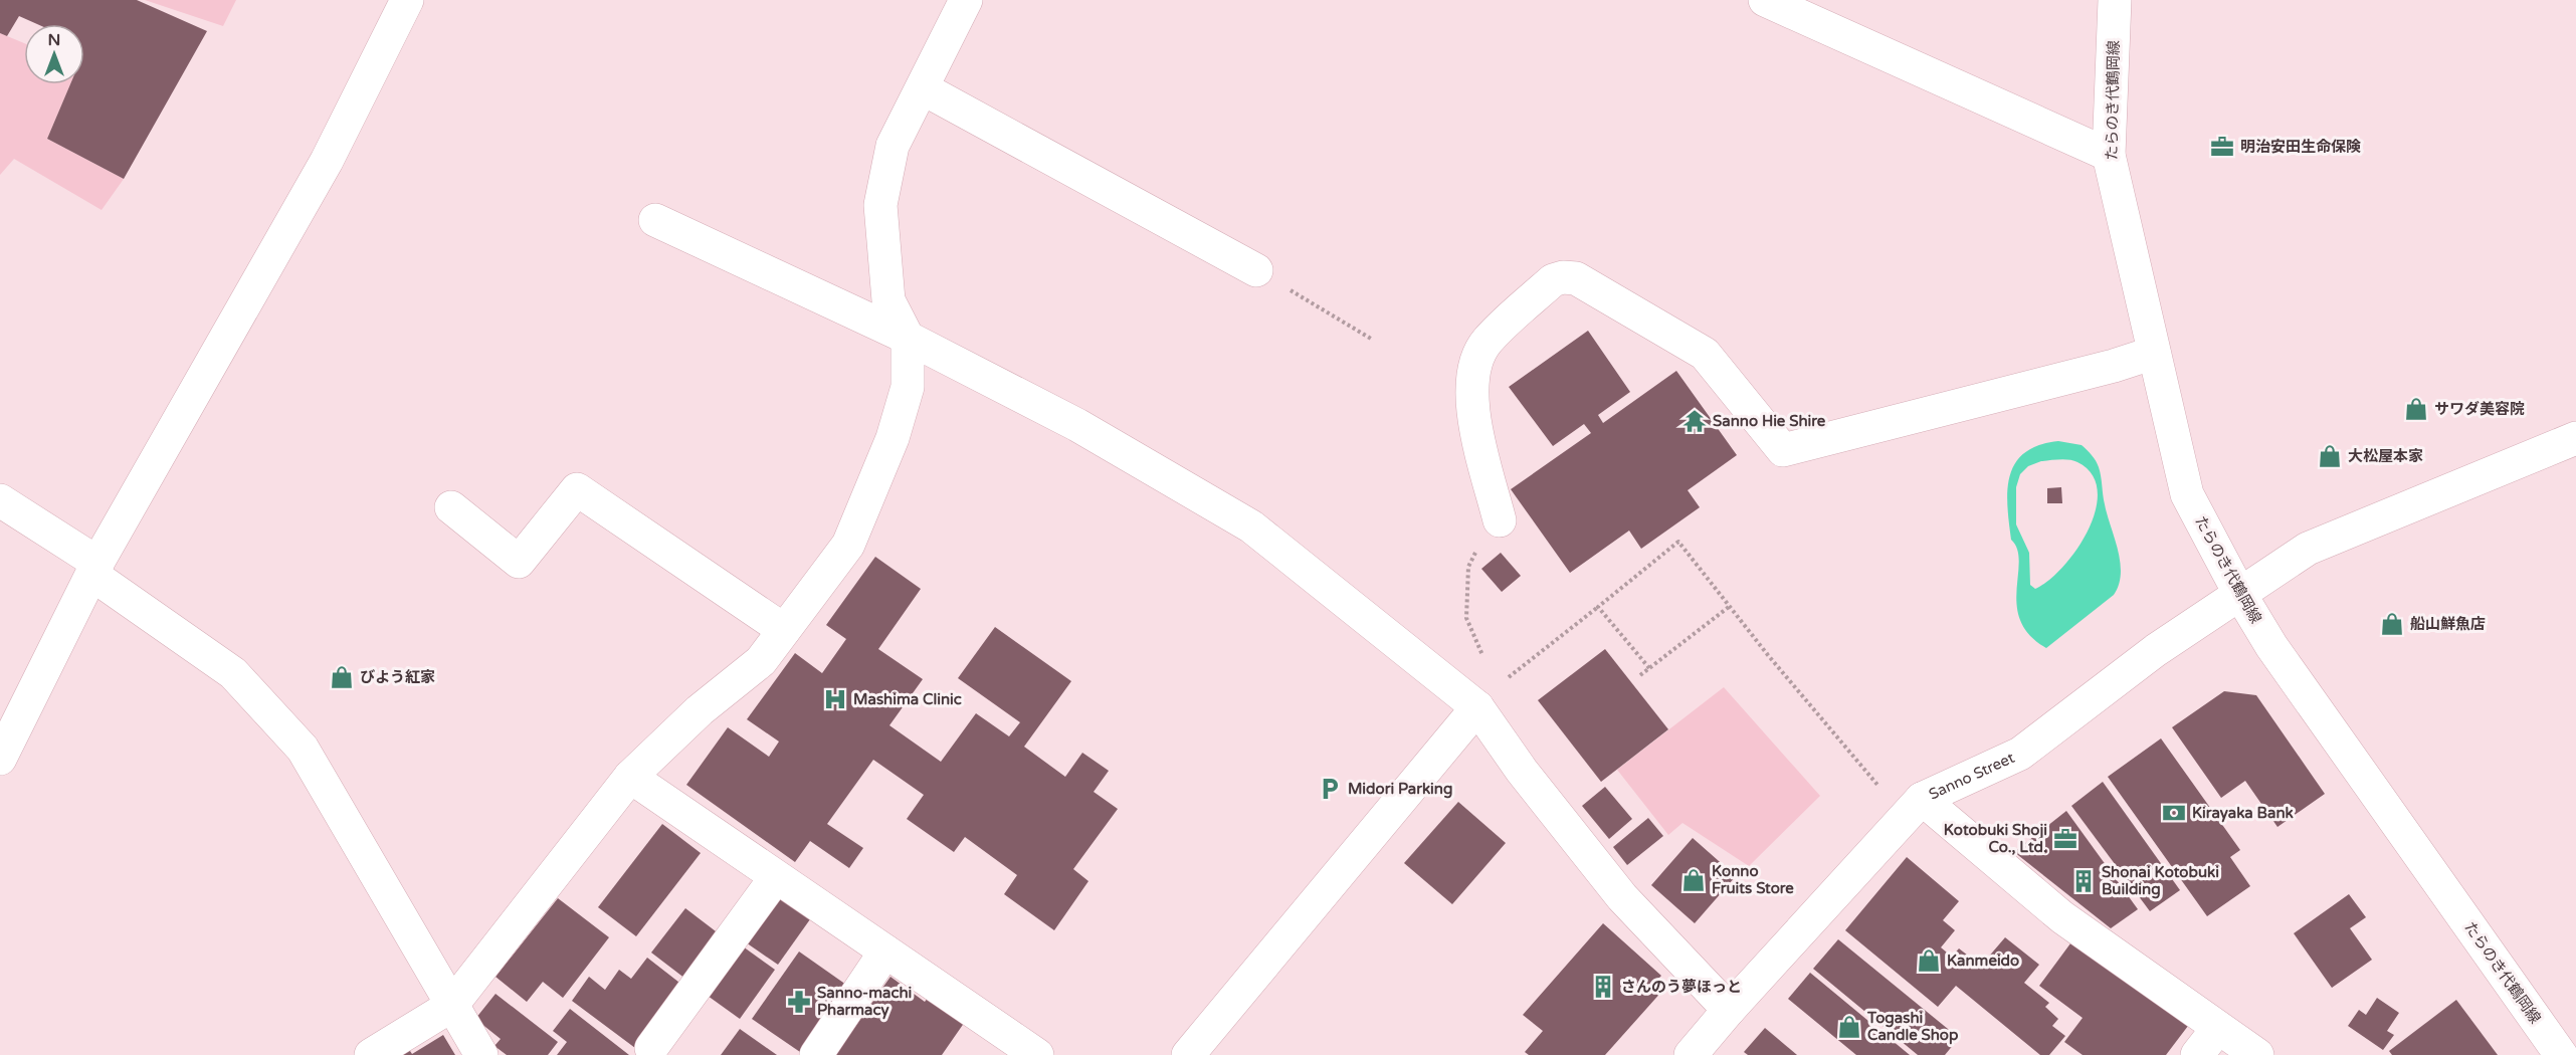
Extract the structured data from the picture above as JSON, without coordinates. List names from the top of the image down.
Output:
{
  "streets": {
    "street": ["たらのき代鶴岡線", "Sanno Street"]
  },
  "crossings": [
    ["たらのき代鶴岡線", "Sanno Street"]
  ],
  "places": {
    "office": ["明治安田生命保険", "Kotobuki Shoji Co., Ltd."],
    "shop": [
      "サワダ美容院",
      "大松屋本家",
      "船山鮮魚店",
      "びよう紅家",
      "Konno Fruits Store",
      "Kanmeido",
      "Togashi Candle Shop"
    ],
    "temple": ["Sanno Hie Shire"],
    "hospital": ["Mashima Clinic"],
    "parking": ["Midori Parking"],
    "bank": ["Kirayaka Bank"],
    "building": ["Shonai Kotobuki Building", "さんのう夢ほっと"],
    "pharmacy": ["Sanno-machi Pharmacy"]
  },
  "north": "top"
}
